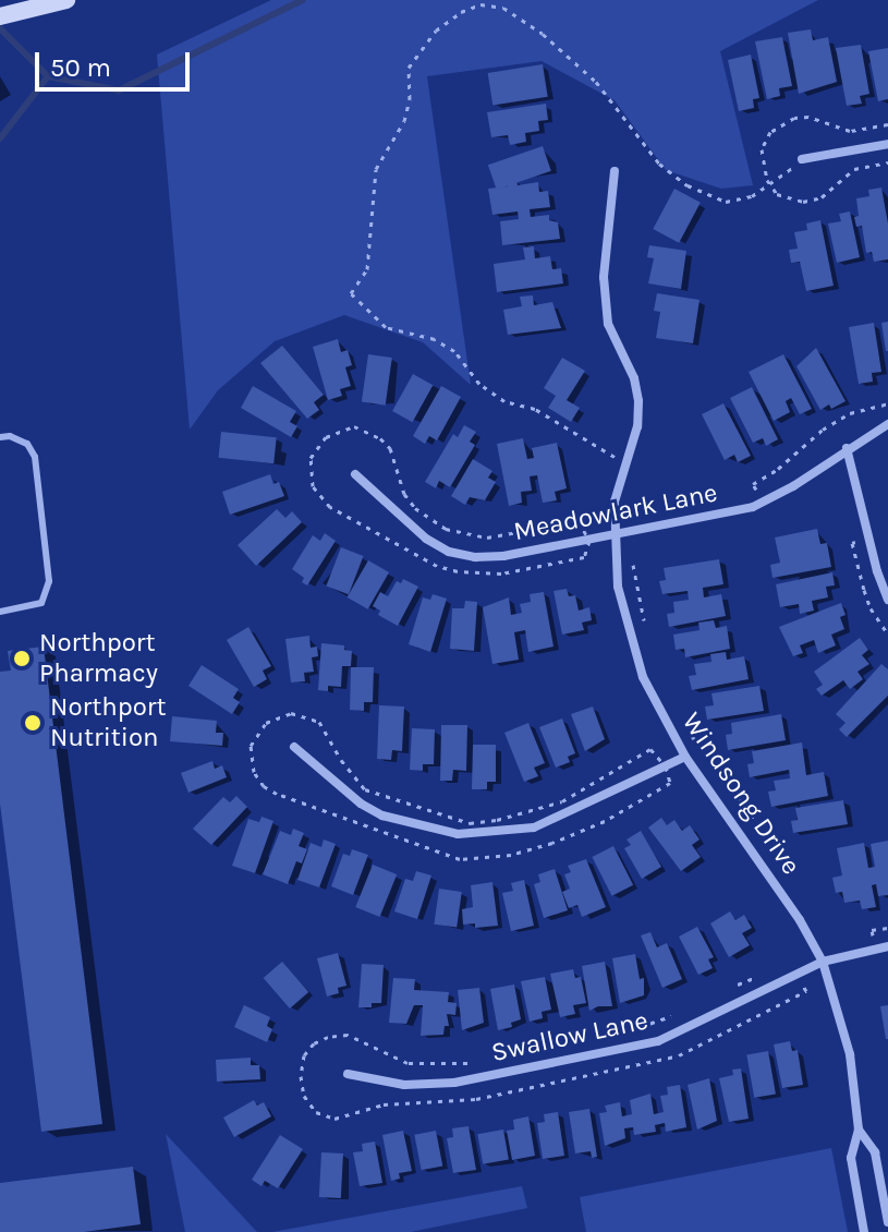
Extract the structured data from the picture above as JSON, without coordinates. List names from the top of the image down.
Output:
{
  "streets": {
    "street": ["Meadowlark Lane", "Windsong Drive", "Swallow Lane"]
  },
  "crossings": [
    ["Meadowlark Lane", "Windsong Drive"],
    ["Windsong Drive", "Swallow Lane"]
  ],
  "places": ["Northport Pharmacy", "Northport Nutrition"],
  "scale_bar": "50 m"
}
